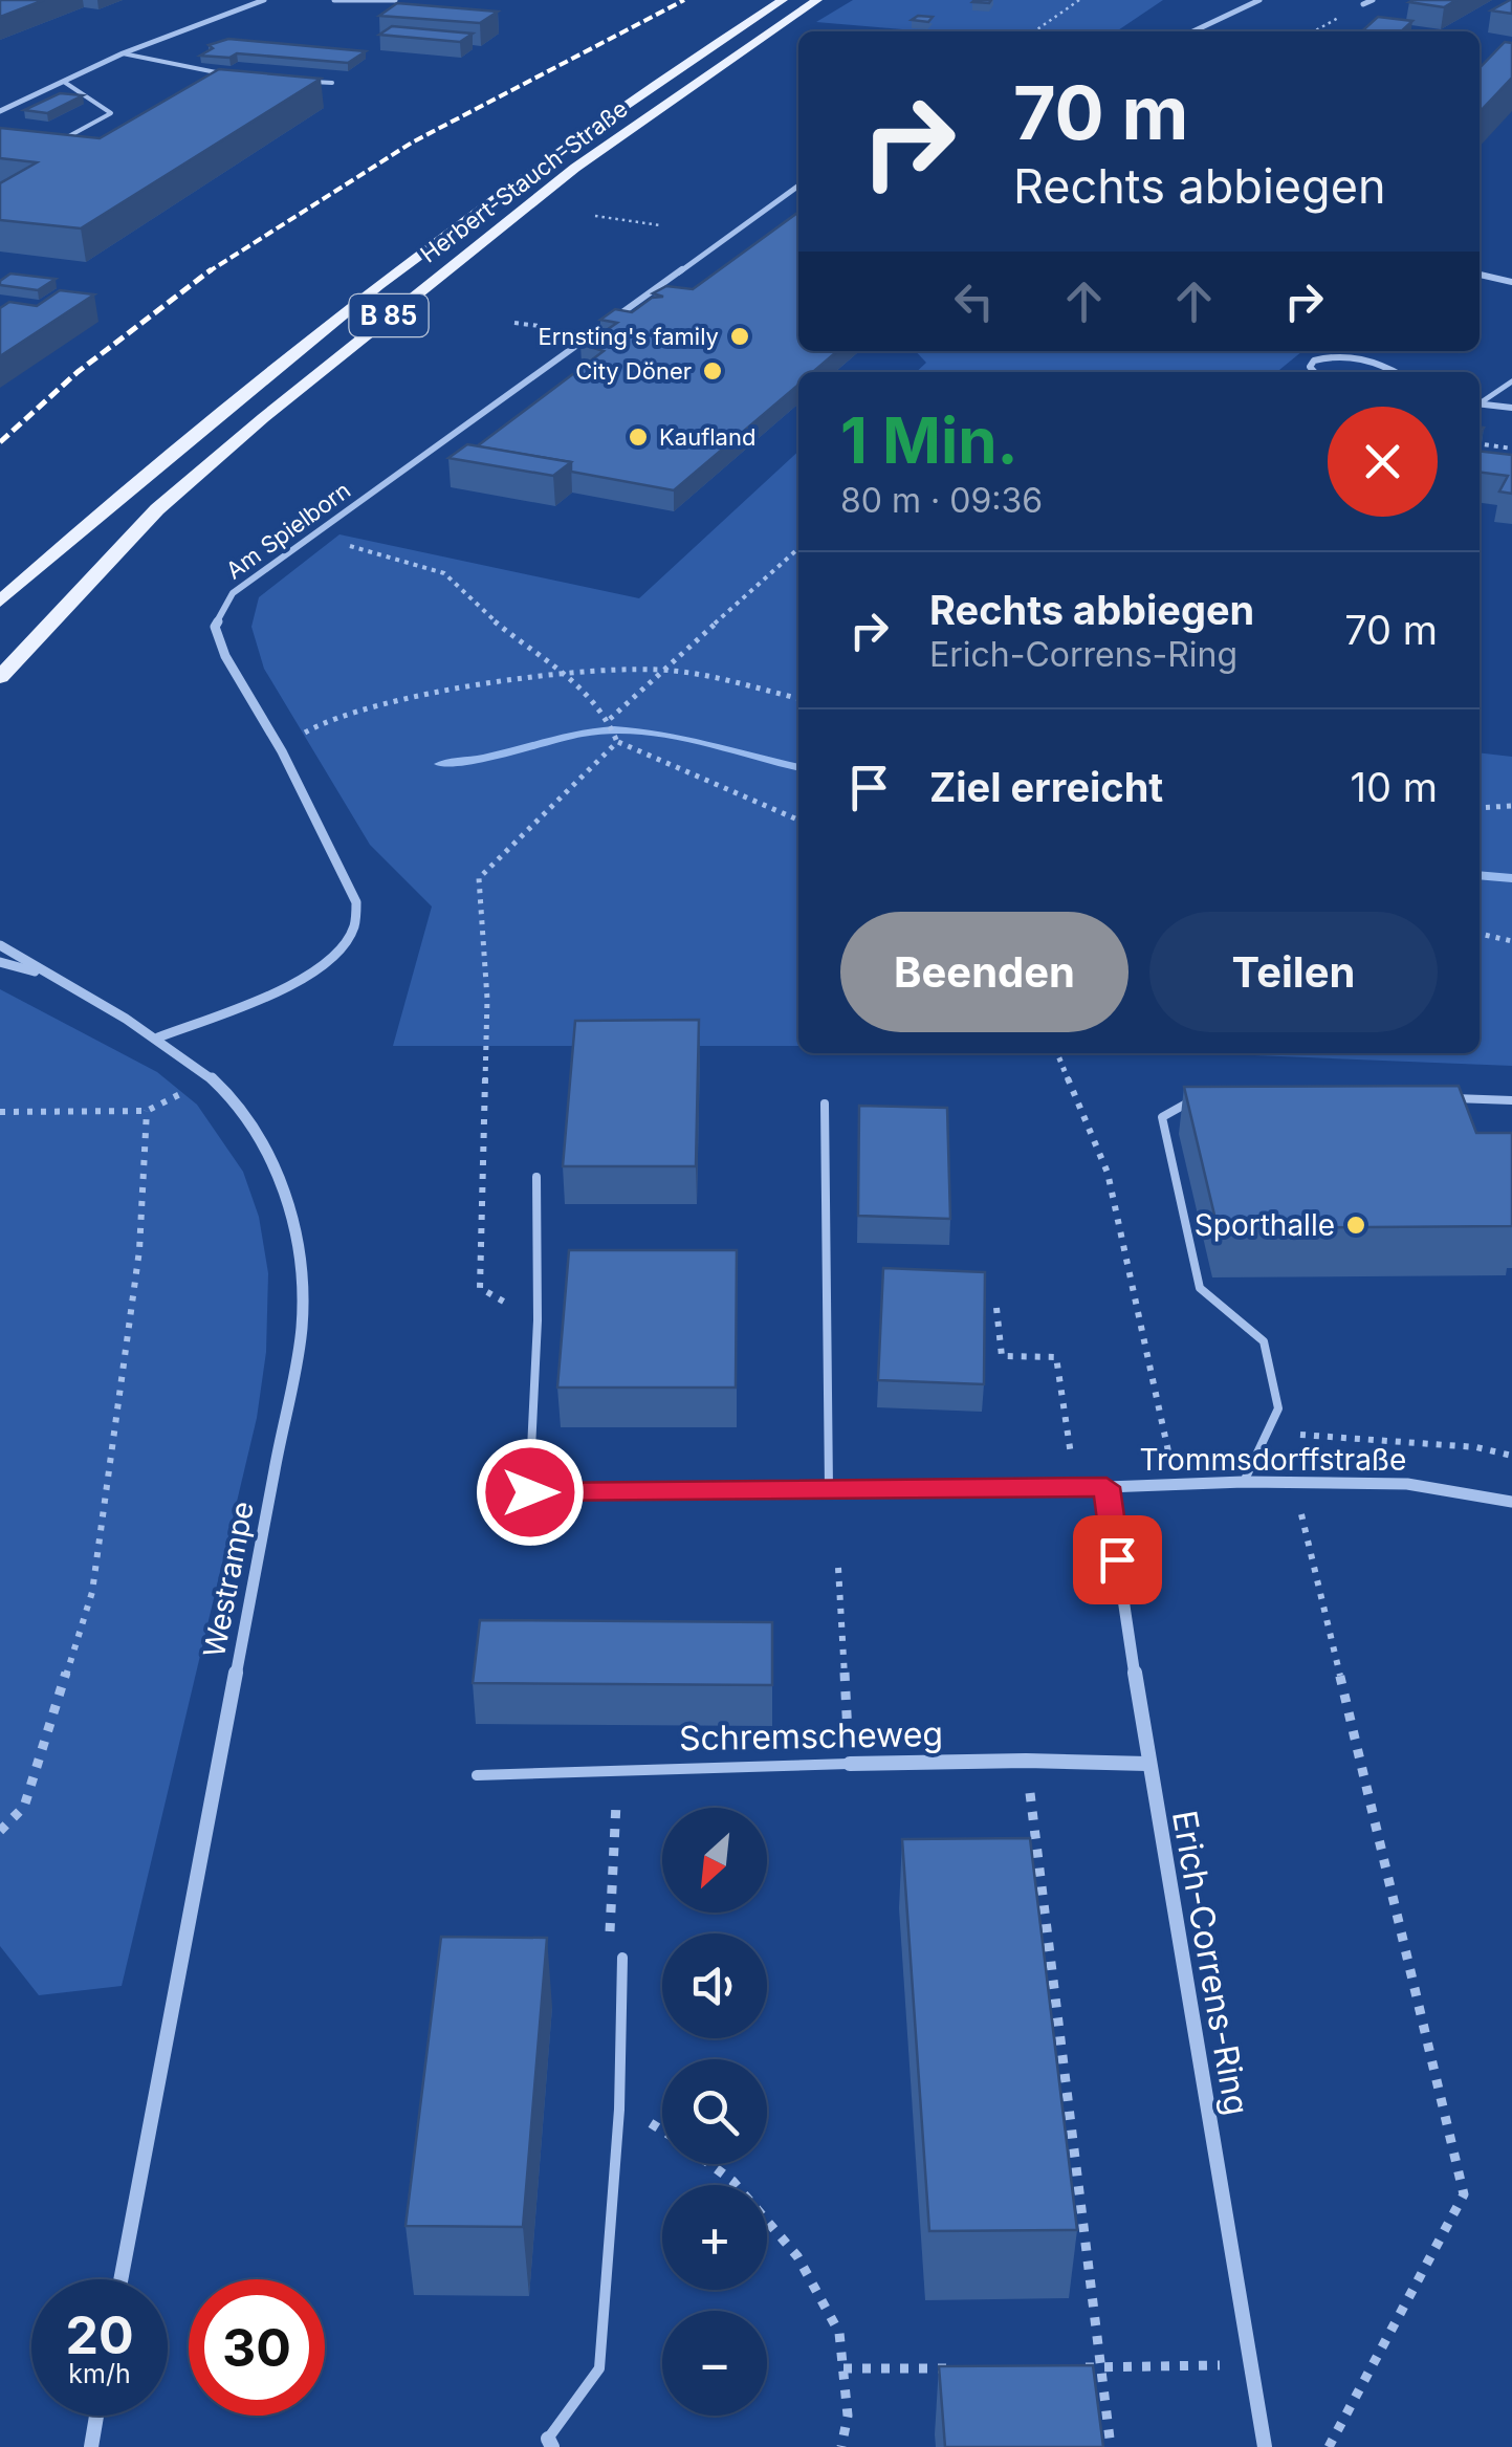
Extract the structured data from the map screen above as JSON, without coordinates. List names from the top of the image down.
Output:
{
  "streets": {
    "main road": ["Herbert-Stauch-Straße", "B 85"],
    "street": [
      "Am Spielborn",
      "Trommsdorffstraße",
      "Westrampe",
      "Schremscheweg",
      "Erich-Correns-Ring"
    ]
  },
  "crossings": [
    ["Am Spielborn", "Westrampe"],
    ["Trommsdorffstraße", "Erich-Correns-Ring"],
    ["Schremscheweg", "Erich-Correns-Ring"]
  ],
  "places": [
    "Ernsting's family",
    "City Döner",
    "Kaufland",
    "Sporthalle"
  ],
  "north": "bottom left",
  "page": {
    "turn": ["70 m", "Rechts abbiegen"],
    "heading": ["1 Min.", "80 m · 09:36"],
    "list": [
      {
        "name": "Rechts abbiegen",
        "note": "Erich-Correns-Ring",
        "value": "70 m"
      },
      {
        "name": "Ziel erreicht",
        "value": "10 m"
      }
    ],
    "buttons": ["Beenden", "Teilen"],
    "map_buttons": ["+", "−"],
    "speed": "20 km/h",
    "limit": "30"
  }
}
